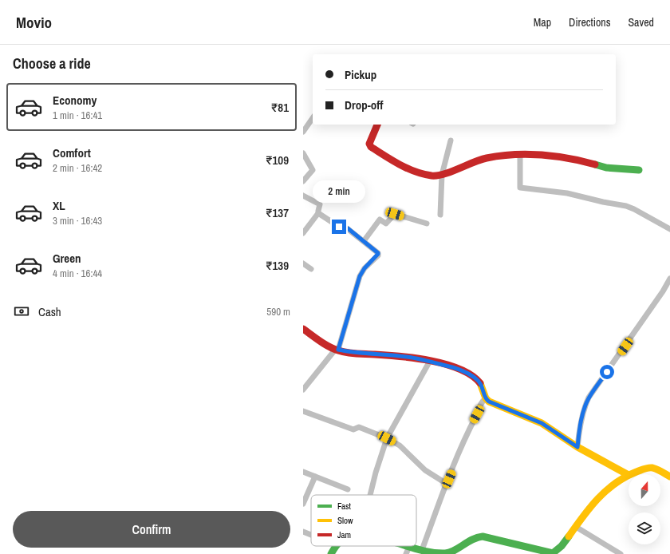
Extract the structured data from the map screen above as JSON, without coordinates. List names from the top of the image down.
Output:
{
  "legend": ["Fast", "Slow", "Jam"],
  "north": "top",
  "page": {
    "header": "Movio",
    "nav": ["Map", "Directions", "Saved"],
    "heading": "Choose a ride",
    "banner": ["Pickup", "Drop-off"],
    "list": [
      {
        "name": "Economy",
        "note": "1 min · 16:41",
        "value": "₹81"
      },
      {
        "name": "Comfort",
        "note": "2 min · 16:42",
        "value": "₹109"
      },
      {
        "name": "XL",
        "note": "3 min · 16:43",
        "value": "₹137"
      },
      {
        "name": "Green",
        "note": "4 min · 16:44",
        "value": "₹139"
      }
    ],
    "bubble": "2 min",
    "pay": ["Cash", "590 m"],
    "buttons": "Confirm"
  }
}
